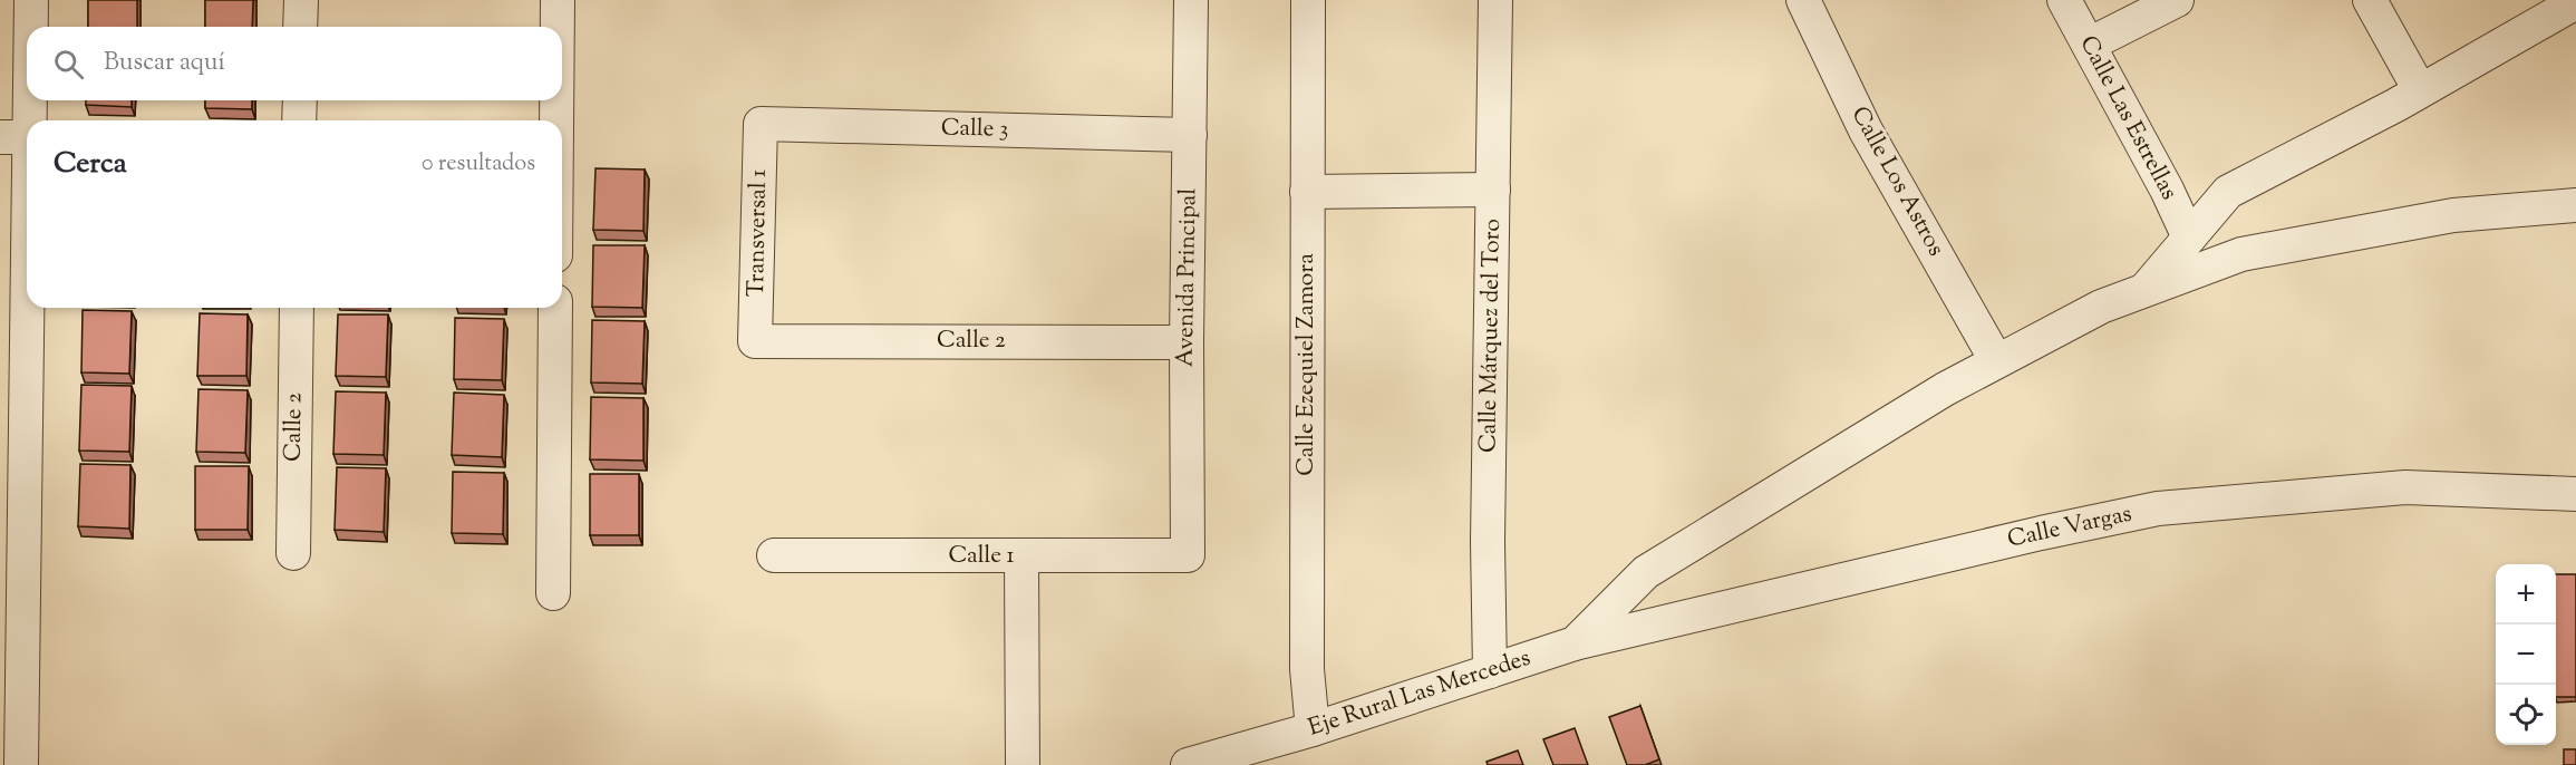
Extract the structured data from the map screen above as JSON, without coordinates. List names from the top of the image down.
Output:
{
  "streets": {
    "street": [
      "Calle Las Estrellas",
      "Calle 3",
      "Calle Los Astros",
      "Transversal 1",
      "Avenida Principal",
      "Calle Márquez del Toro",
      "Calle 2",
      "Calle Ezequiel Zamora",
      "Calle Vargas",
      "Calle 1",
      "Eje Rural Las Mercedes"
    ]
  },
  "crossings": [
    ["Calle 3", "Transversal 1"],
    ["Calle 3", "Avenida Principal"],
    ["Transversal 1", "Calle 2"],
    ["Avenida Principal", "Calle 2"],
    ["Avenida Principal", "Calle 1"],
    ["Calle Márquez del Toro", "Eje Rural Las Mercedes"],
    ["Calle Ezequiel Zamora", "Eje Rural Las Mercedes"],
    ["Calle Vargas", "Eje Rural Las Mercedes"]
  ],
  "page": {
    "search": "Buscar aquí",
    "heading": ["Cerca", "0 resultados"],
    "map_buttons": ["+", "−"]
  }
}
